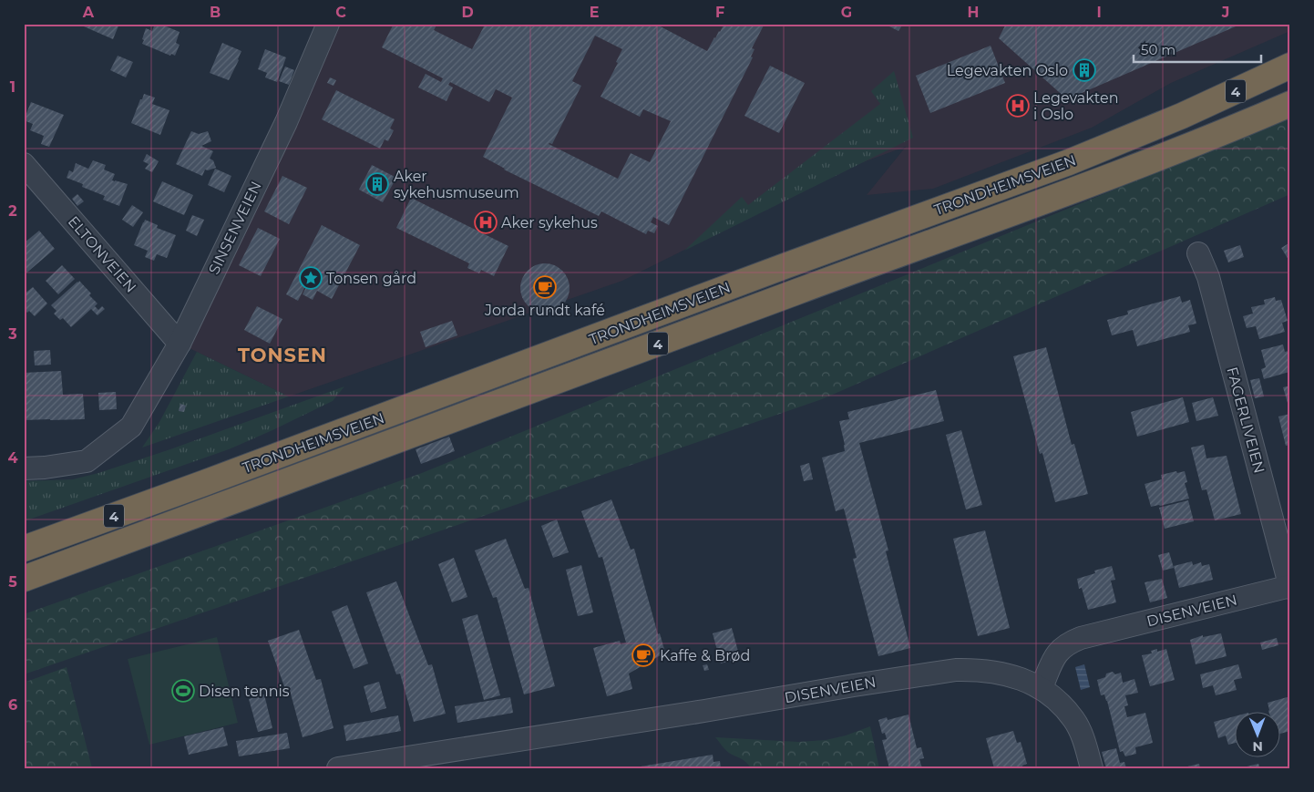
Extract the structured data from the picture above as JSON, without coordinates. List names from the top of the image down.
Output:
{
  "streets": {
    "highway": ["4", "TRONDHEIMSVEIEN"],
    "street": [
      "SINSENVEIEN",
      "ELTONVEIEN",
      "FAGERLIVEIEN",
      "DISENVEIEN"
    ]
  },
  "crossings": [
    ["SINSENVEIEN", "ELTONVEIEN"],
    ["FAGERLIVEIEN", "DISENVEIEN"]
  ],
  "districts": ["TONSEN"],
  "places": {
    "building": ["Legevakten Oslo", "Aker sykehusmuseum"],
    "hospital": ["Legevakten i Oslo", "Aker sykehus"],
    "place": ["Tonsen gård"],
    "cafe": ["Jorda rundt kafé", "Kaffe & Brød"],
    "sports": ["Disen tennis"]
  },
  "scale_bar": "50 m",
  "north": "bottom",
  "grid": {
    "columns": [
      "A",
      "B",
      "C",
      "D",
      "E",
      "F",
      "G",
      "H",
      "I",
      "J"
    ],
    "rows": [
      "1",
      "2",
      "3",
      "4",
      "5",
      "6"
    ]
  }
}
